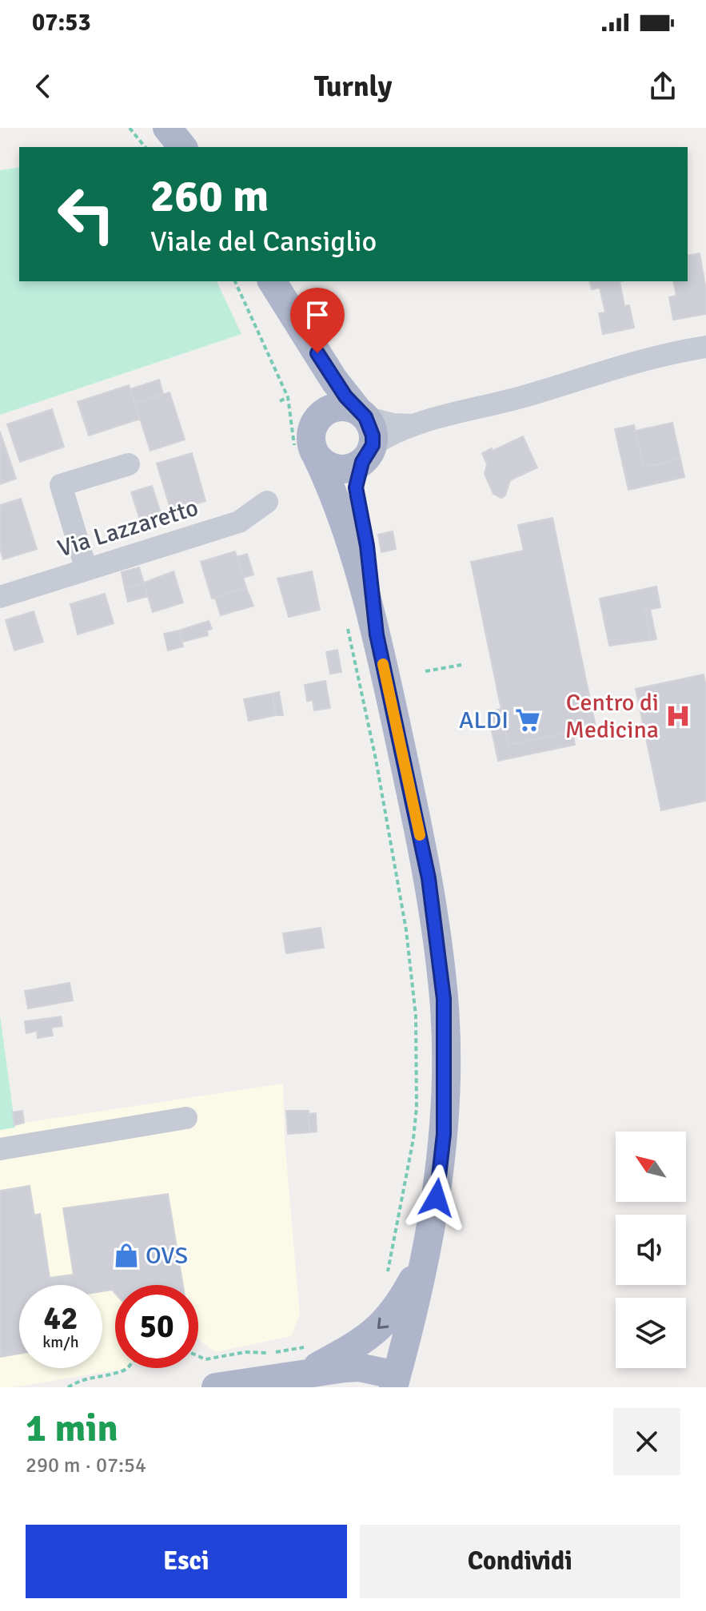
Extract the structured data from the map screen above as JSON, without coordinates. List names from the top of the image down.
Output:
{
  "streets": {
    "street": ["Via Lazzaretto"]
  },
  "places": {
    "hospital": ["Centro di Medicina"],
    "supermarket": ["ALDI"],
    "shop": ["OVS"]
  },
  "north": "top left",
  "page": {
    "status": "07:53",
    "header": "Turnly",
    "turn": ["260 m", "Viale del Cansiglio"],
    "speed": "42 km/h",
    "limit": "50",
    "heading": ["1 min", "290 m · 07:54"],
    "buttons": ["Esci", "Condividi"]
  }
}
